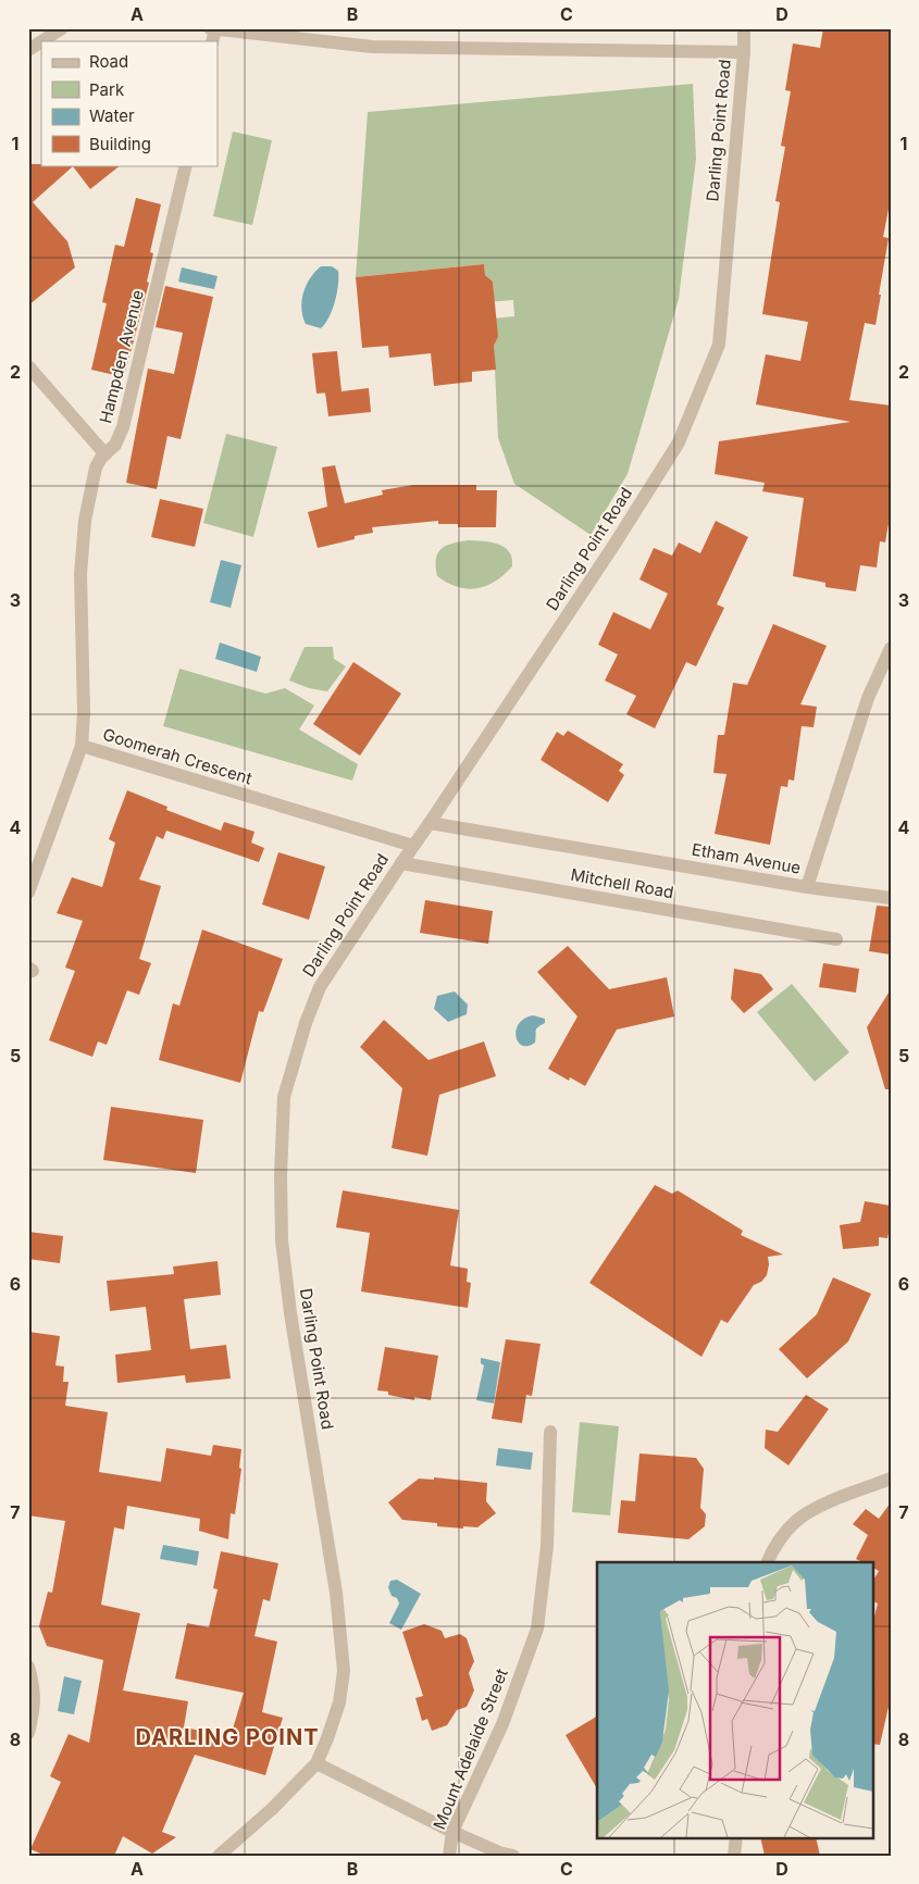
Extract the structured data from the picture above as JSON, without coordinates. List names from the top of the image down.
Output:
{
  "streets": {
    "street": [
      "Darling Point Road",
      "Hampden Avenue",
      "Goomerah Crescent",
      "Etham Avenue",
      "Mitchell Road",
      "Mount Adelaide Street"
    ]
  },
  "crossings": [
    ["Darling Point Road", "Goomerah Crescent"],
    ["Darling Point Road", "Etham Avenue"],
    ["Darling Point Road", "Mitchell Road"],
    ["Hampden Avenue", "Goomerah Crescent"]
  ],
  "districts": ["DARLING POINT"],
  "legend": [
    "Road",
    "Park",
    "Water",
    "Building"
  ],
  "grid": {
    "columns": [
      "A",
      "B",
      "C",
      "D"
    ],
    "rows": [
      "1",
      "2",
      "3",
      "4",
      "5",
      "6",
      "7",
      "8"
    ]
  }
}
